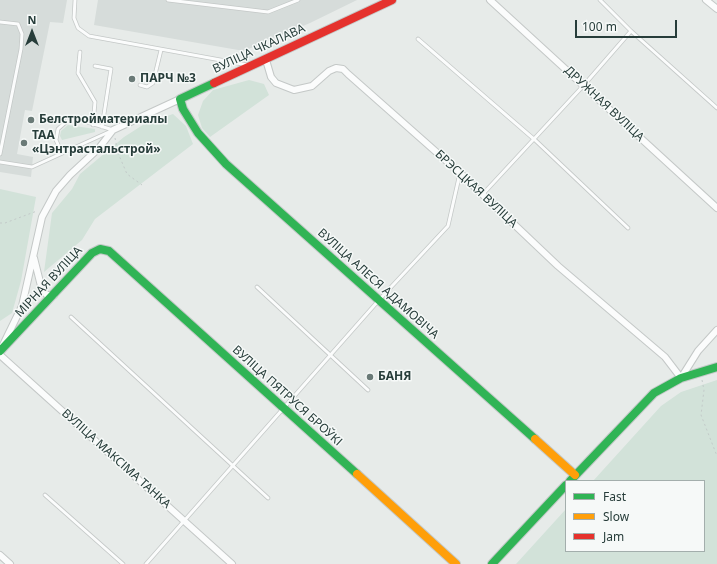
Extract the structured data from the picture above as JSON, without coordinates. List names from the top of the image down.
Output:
{
  "streets": {
    "street": [
      "ВУЛІЦА ЧКАЛАВА",
      "ДРУЖНАЯ ВУЛІЦА",
      "БРЭСЦКАЯ ВУЛІЦА",
      "МІРНАЯ ВУЛІЦА",
      "ВУЛІЦА АЛЕСЯ АДАМОВІЧА",
      "ВУЛІЦА ПЯТРУСЯ БРОЎКІ",
      "ВУЛІЦА МАКСІМА ТАНКА"
    ]
  },
  "crossings": [
    ["ВУЛІЦА ЧКАЛАВА", "БРЭСЦКАЯ ВУЛІЦА"],
    ["ВУЛІЦА ЧКАЛАВА", "ВУЛІЦА АЛЕСЯ АДАМОВІЧА"],
    ["МІРНАЯ ВУЛІЦА", "ВУЛІЦА ПЯТРУСЯ БРОЎКІ"]
  ],
  "places": [
    "ПАРЧ №3",
    "Белстройматериалы",
    "ТАА «Цэнтрастальстрой»",
    "БАНЯ"
  ],
  "legend": ["Fast", "Slow", "Jam"],
  "scale_bar": "100 m",
  "north": "top"
}
